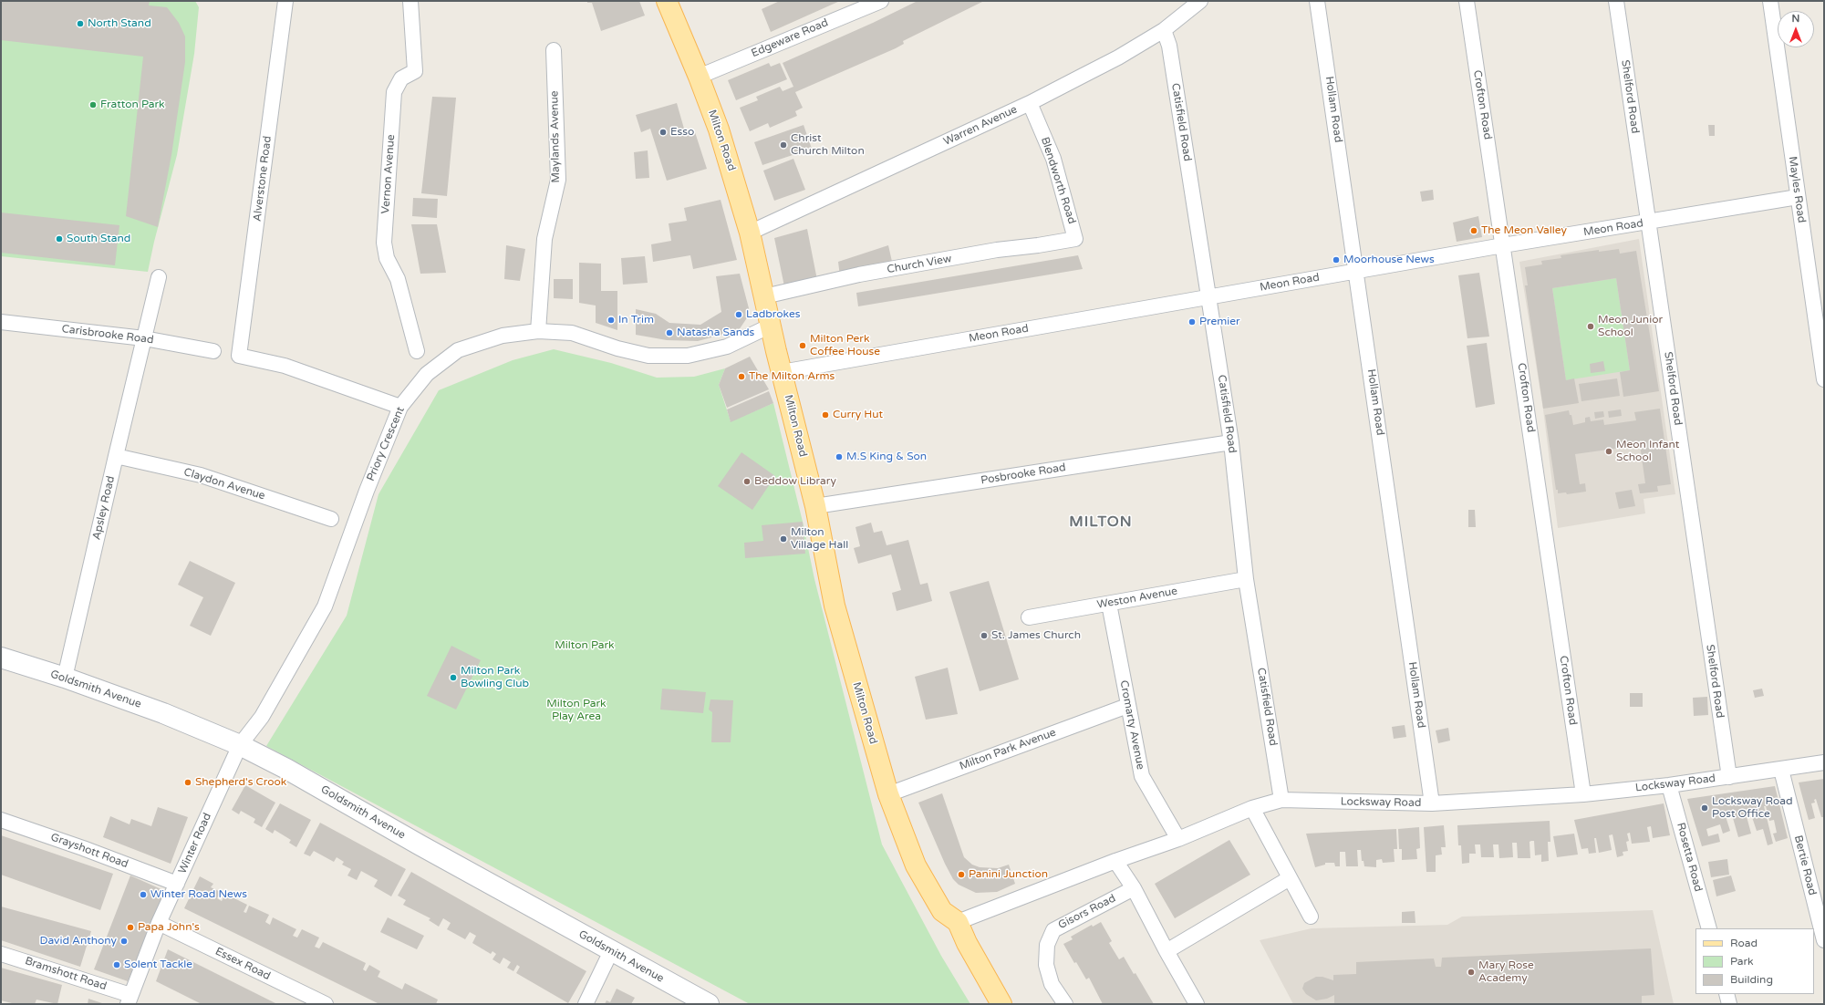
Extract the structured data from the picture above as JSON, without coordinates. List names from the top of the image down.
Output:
{
  "streets": {
    "main road": ["Milton Road", "Goldsmith Avenue"],
    "street": [
      "Edgeware Road",
      "Shelford Road",
      "Crofton Road",
      "Hollam Road",
      "Catisfield Road",
      "Warren Avenue",
      "Maylands Avenue",
      "Vernon Avenue",
      "Alverstone Road",
      "Blendworth Road",
      "Mayles Road",
      "Meon Road",
      "Church View",
      "Carisbrooke Road",
      "Priory Crescent",
      "Posbrooke Road",
      "Claydon Avenue",
      "Apsley Road",
      "Weston Avenue",
      "Cromarty Avenue",
      "Milton Park Avenue",
      "Locksway Road",
      "Winter Road",
      "Grayshott Road",
      "Rosetta Road",
      "Bertie Road",
      "Gisors Road",
      "Essex Road",
      "Bramshott Road"
    ]
  },
  "crossings": [
    ["Edgeware Road", "Milton Road"],
    ["Shelford Road", "Meon Road"],
    ["Shelford Road", "Locksway Road"],
    ["Crofton Road", "Meon Road"],
    ["Crofton Road", "Locksway Road"],
    ["Hollam Road", "Meon Road"],
    ["Hollam Road", "Locksway Road"],
    ["Catisfield Road", "Warren Avenue"],
    ["Catisfield Road", "Meon Road"],
    ["Catisfield Road", "Posbrooke Road"],
    ["Catisfield Road", "Weston Avenue"],
    ["Catisfield Road", "Locksway Road"],
    ["Warren Avenue", "Milton Road"],
    ["Warren Avenue", "Blendworth Road"],
    ["Maylands Avenue", "Priory Crescent"],
    ["Milton Road", "Meon Road"],
    ["Milton Road", "Church View"],
    ["Milton Road", "Priory Crescent"],
    ["Milton Road", "Posbrooke Road"],
    ["Milton Road", "Milton Park Avenue"],
    ["Milton Road", "Locksway Road"],
    ["Alverstone Road", "Priory Crescent"],
    ["Blendworth Road", "Church View"],
    ["Mayles Road", "Meon Road"],
    ["Carisbrooke Road", "Apsley Road"],
    ["Priory Crescent", "Goldsmith Avenue"],
    ["Priory Crescent", "Winter Road"],
    ["Claydon Avenue", "Apsley Road"],
    ["Apsley Road", "Goldsmith Avenue"],
    ["Weston Avenue", "Cromarty Avenue"],
    ["Goldsmith Avenue", "Winter Road"],
    ["Cromarty Avenue", "Milton Park Avenue"],
    ["Cromarty Avenue", "Locksway Road"],
    ["Locksway Road", "Rosetta Road"],
    ["Locksway Road", "Bertie Road"],
    ["Winter Road", "Grayshott Road"],
    ["Winter Road", "Essex Road"],
    ["Winter Road", "Bramshott Road"]
  ],
  "districts": ["MILTON"],
  "parks": ["Milton Park", "Milton Park Play Area"],
  "places": [
    "North Stand",
    "Fratton Park",
    "Esso",
    "Christ Church Milton",
    "The Meon Valley",
    "South Stand",
    "Moorhouse News",
    "Ladbrokes",
    "In Trim",
    "Premier",
    "Meon Junior School",
    "Natasha Sands",
    "Milton Perk Coffee House",
    "The Milton Arms",
    "Curry Hut",
    "Meon Infant School",
    "M.S King & Son",
    "Beddow Library",
    "Milton Village Hall",
    "St. James Church",
    "Milton Park Bowling Club",
    "Shepherd's Crook",
    "Locksway Road Post Office",
    "Panini Junction",
    "Winter Road News",
    "Papa John's",
    "David Anthony",
    "Solent Tackle",
    "Mary Rose Academy"
  ],
  "legend": ["Road", "Park", "Building"],
  "north": "top"
}
